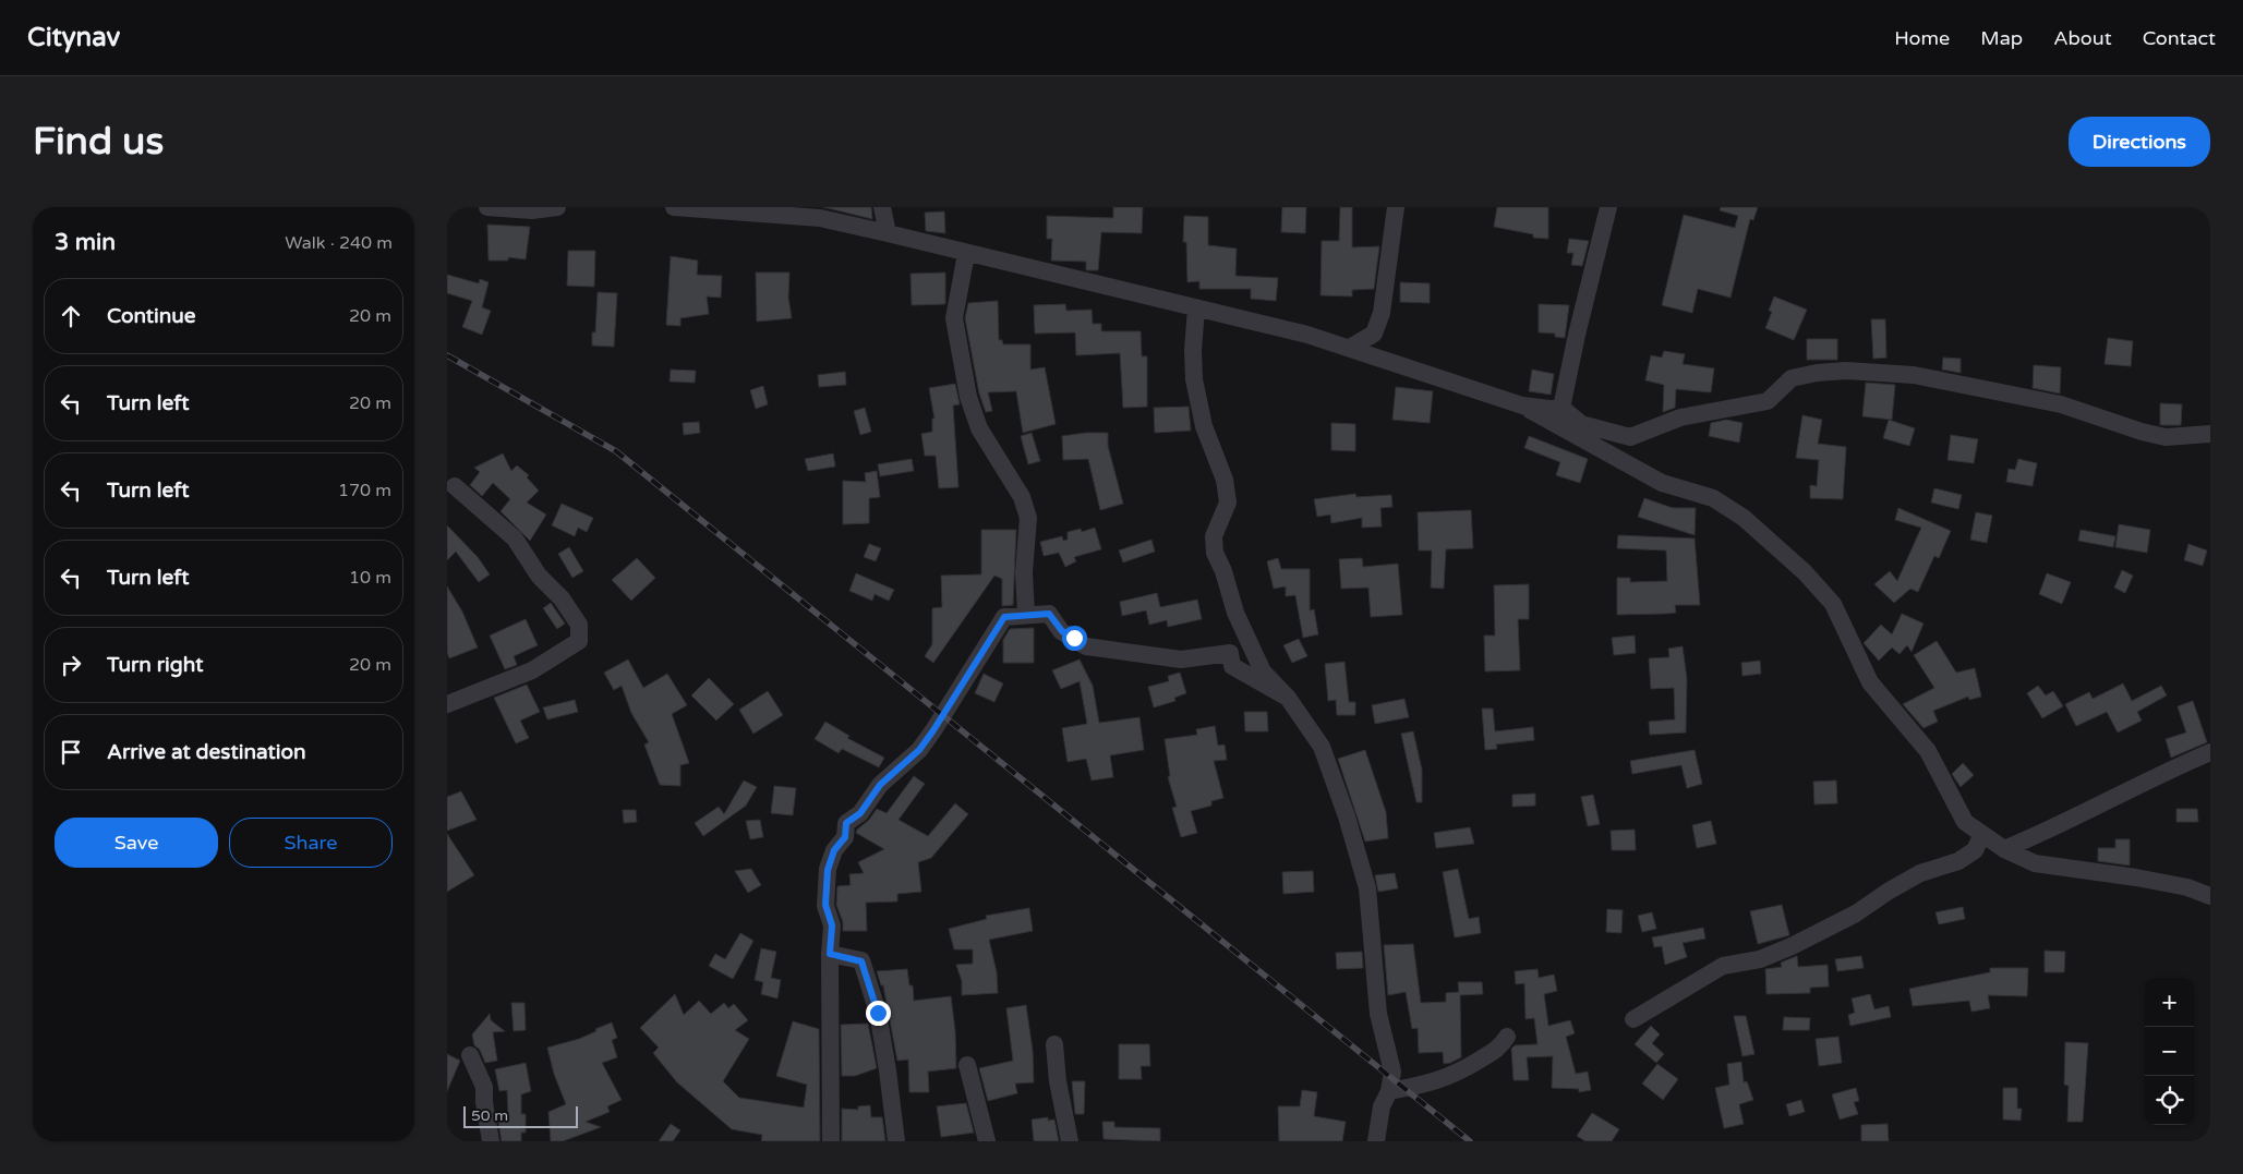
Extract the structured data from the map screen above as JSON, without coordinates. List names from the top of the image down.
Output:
{
  "scale_bar": "50 m",
  "page": {
    "header": "Citynav",
    "nav": [
      "Home",
      "Map",
      "About",
      "Contact"
    ],
    "buttons": [
      "Directions",
      ["Save", "Share"]
    ],
    "title": "Find us",
    "heading": ["3 min", "Walk · 240 m"],
    "list": [
      ["Continue", "20 m"],
      ["Turn left", "20 m"],
      ["Turn left", "170 m"],
      ["Turn left", "10 m"],
      ["Turn right", "20 m"],
      "Arrive at destination"
    ],
    "map_buttons": ["+", "−"],
    "scale": "50 m"
  }
}
